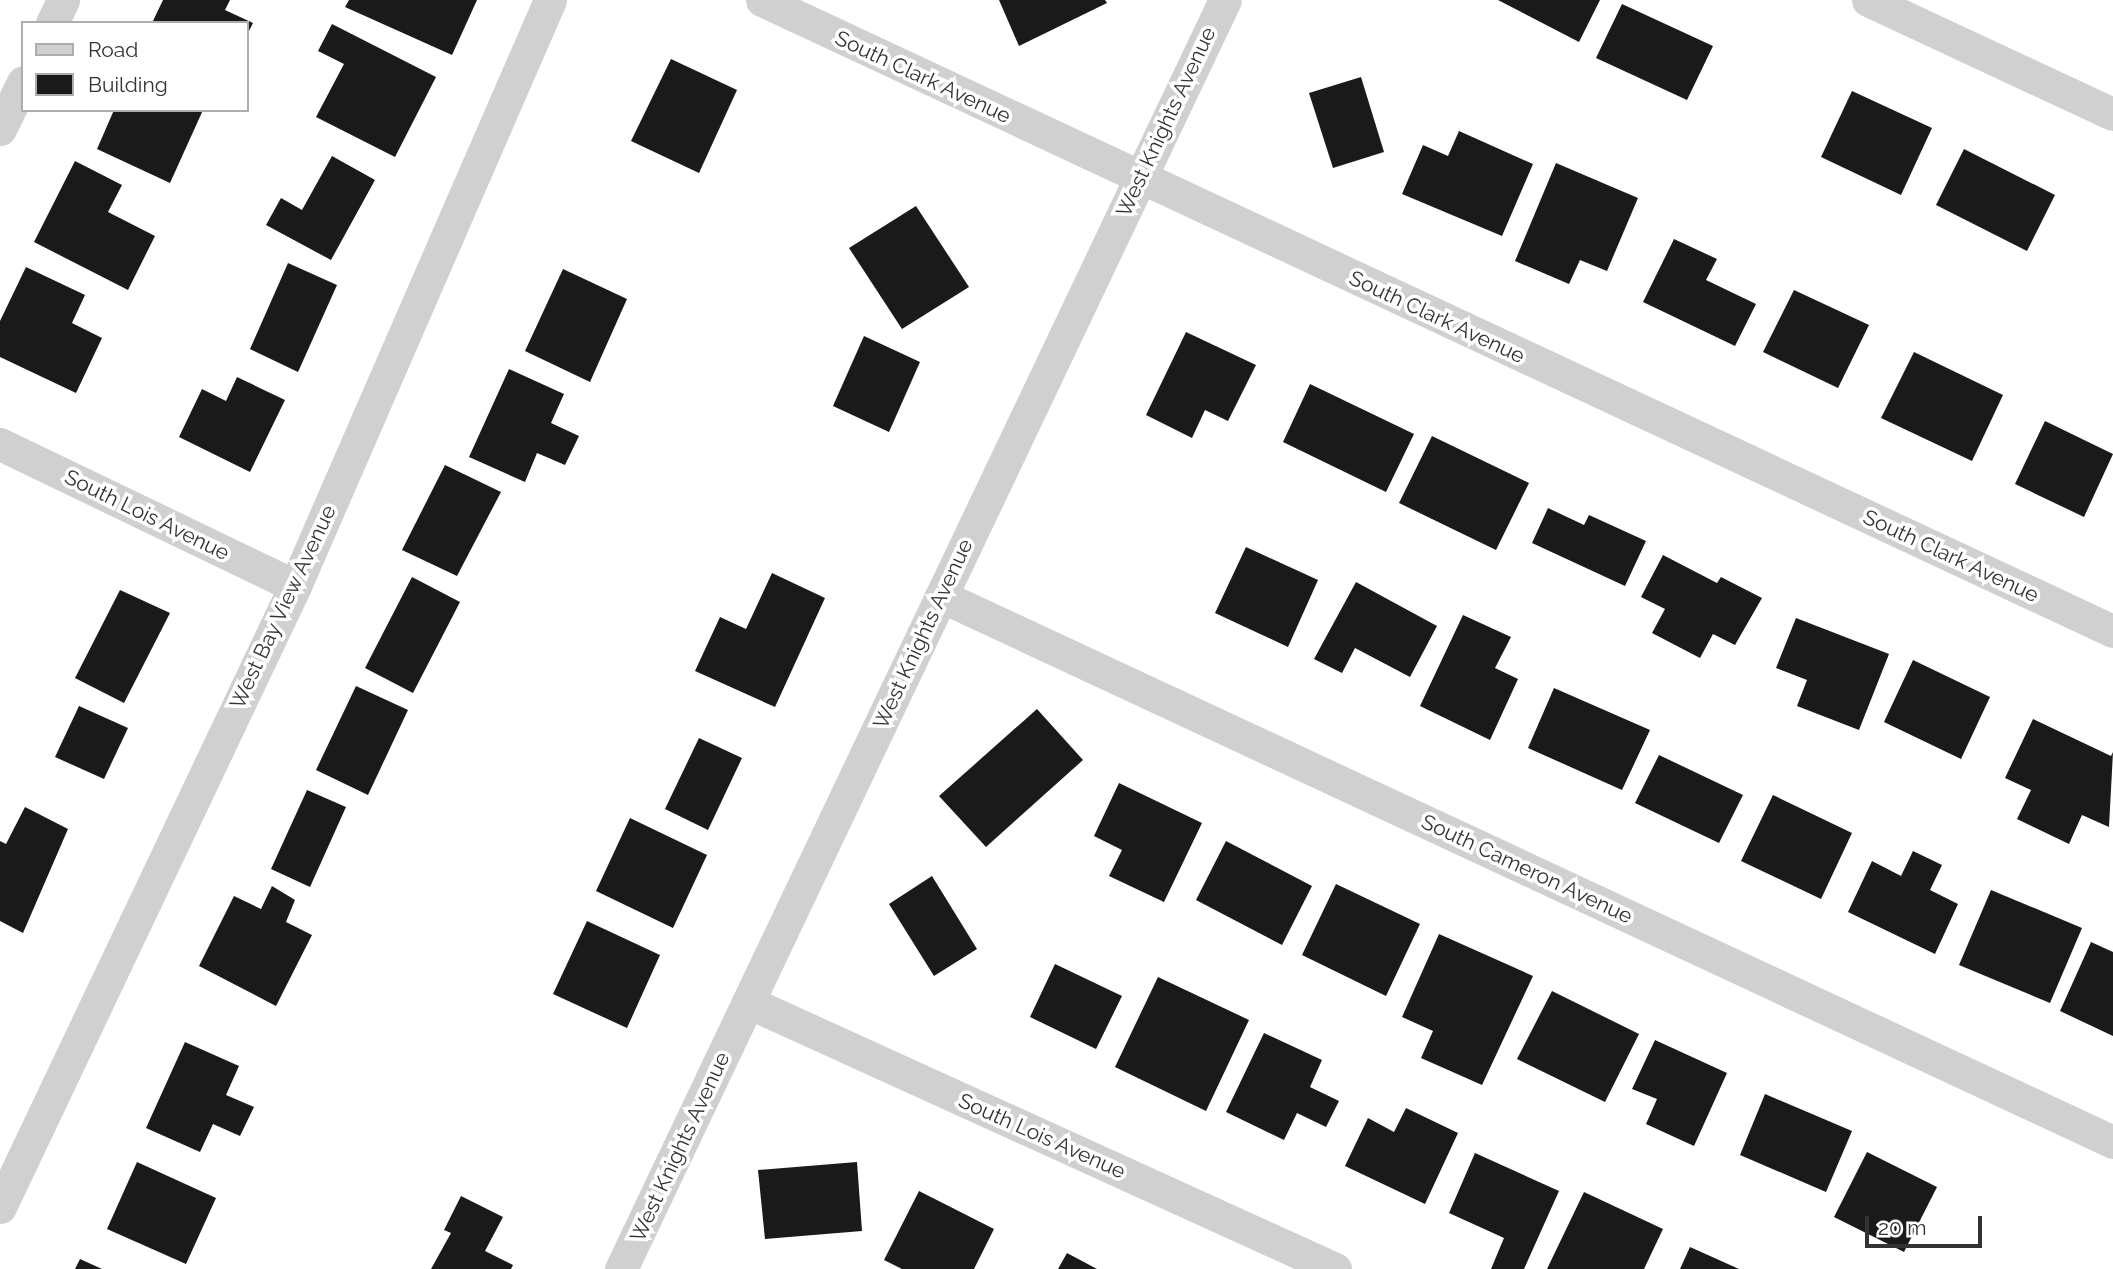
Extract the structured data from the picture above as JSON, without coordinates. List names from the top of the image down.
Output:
{
  "streets": {
    "street": [
      "South Clark Avenue",
      "West Knights Avenue",
      "South Lois Avenue",
      "West Bay View Avenue",
      "South Cameron Avenue"
    ]
  },
  "crossings": [
    ["South Clark Avenue", "West Knights Avenue"],
    ["West Knights Avenue", "South Lois Avenue"],
    ["West Knights Avenue", "South Cameron Avenue"],
    ["South Lois Avenue", "West Bay View Avenue"]
  ],
  "legend": ["Road", "Building"],
  "scale_bar": "20 m"
}
